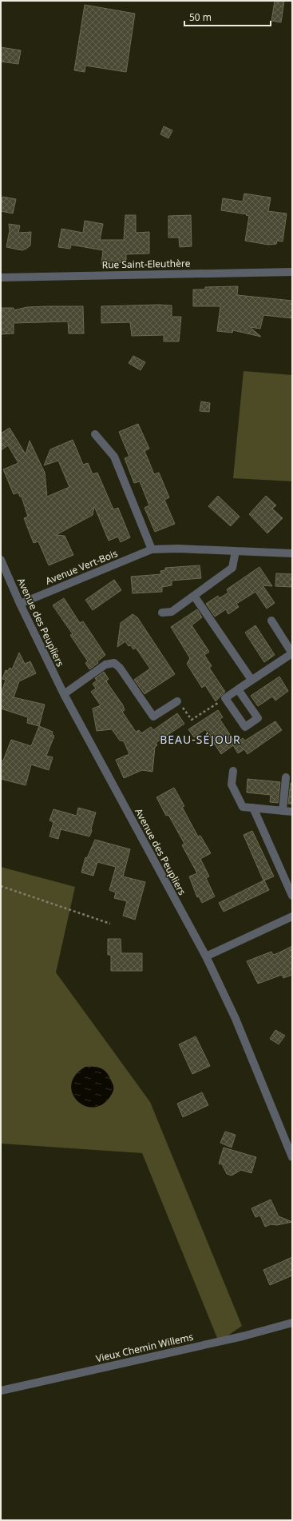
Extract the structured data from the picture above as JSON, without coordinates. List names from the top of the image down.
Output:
{
  "streets": {
    "street": [
      "Rue Saint-Eleuthère",
      "Avenue Vert-Bois",
      "Avenue des Peupliers",
      "Vieux Chemin Willems"
    ]
  },
  "crossings": [
    ["Avenue Vert-Bois", "Avenue des Peupliers"]
  ],
  "districts": ["BEAU-SÉJOUR"],
  "scale_bar": "50 m"
}
